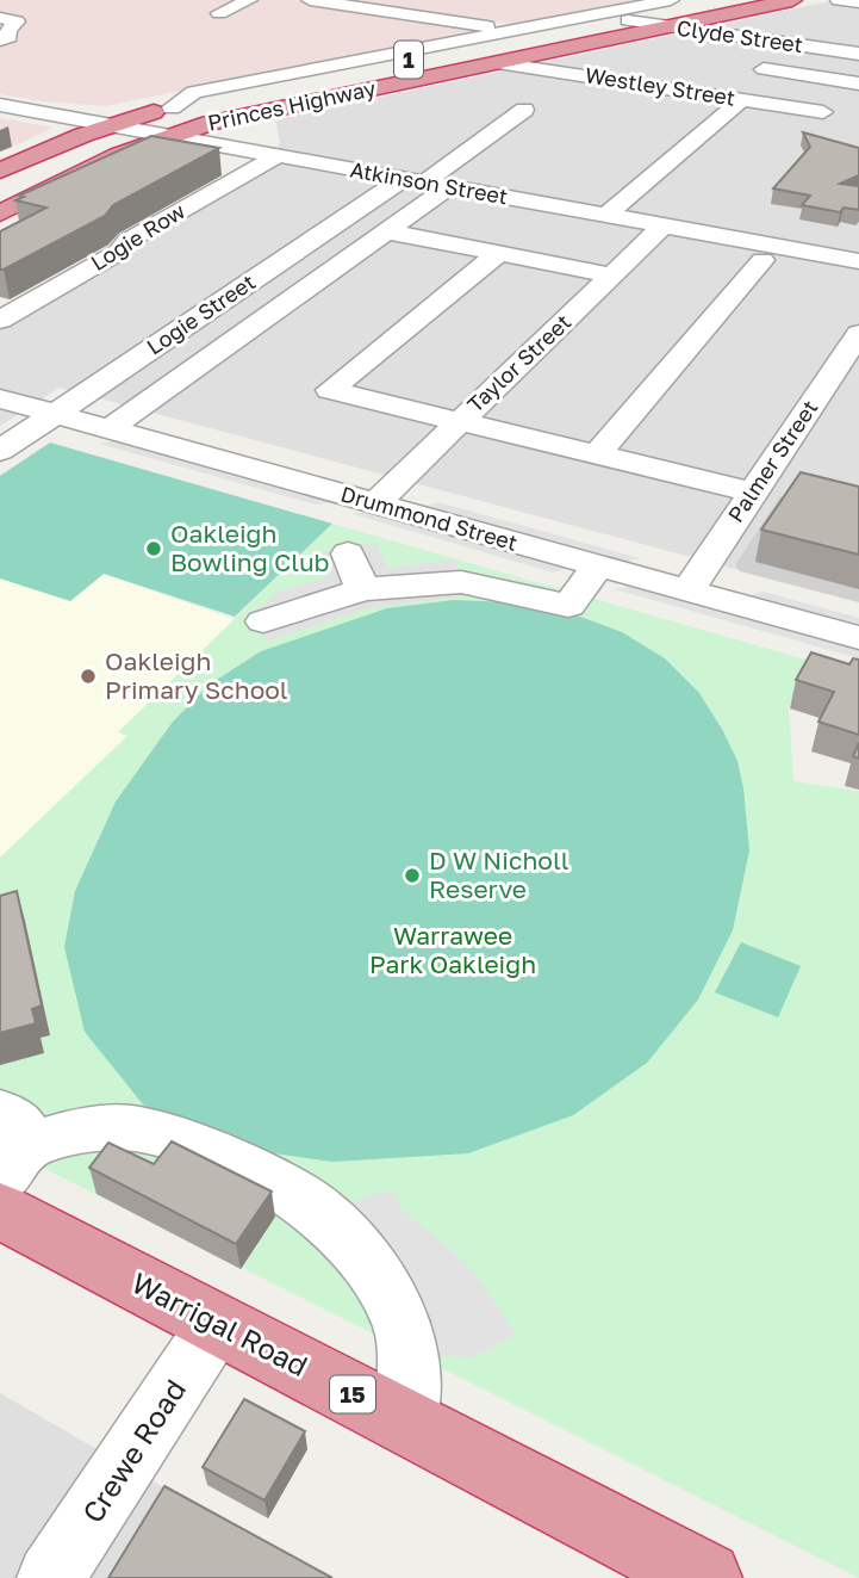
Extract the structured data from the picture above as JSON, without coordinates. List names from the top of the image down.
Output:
{
  "streets": {
    "highway": [
      "1",
      "Princes Highway",
      "Warrigal Road",
      "15"
    ],
    "street": [
      "Clyde Street",
      "Westley Street",
      "Atkinson Street",
      "Logie Row",
      "Logie Street",
      "Taylor Street",
      "Palmer Street",
      "Drummond Street",
      "Crewe Road"
    ]
  },
  "crossings": [
    ["Clyde Street", "Princes Highway"],
    ["Westley Street", "Princes Highway"],
    ["Princes Highway", "Atkinson Street"],
    ["Atkinson Street", "Logie Row"],
    ["Atkinson Street", "Logie Street"],
    ["Atkinson Street", "Taylor Street"],
    ["Logie Street", "Drummond Street"],
    ["Taylor Street", "Drummond Street"],
    ["Palmer Street", "Drummond Street"],
    ["Warrigal Road", "Crewe Road"]
  ],
  "parks": ["Warrawee Park Oakleigh"],
  "places": ["Oakleigh Bowling Club", "Oakleigh Primary School", "D W Nicholl Reserve"]
}
